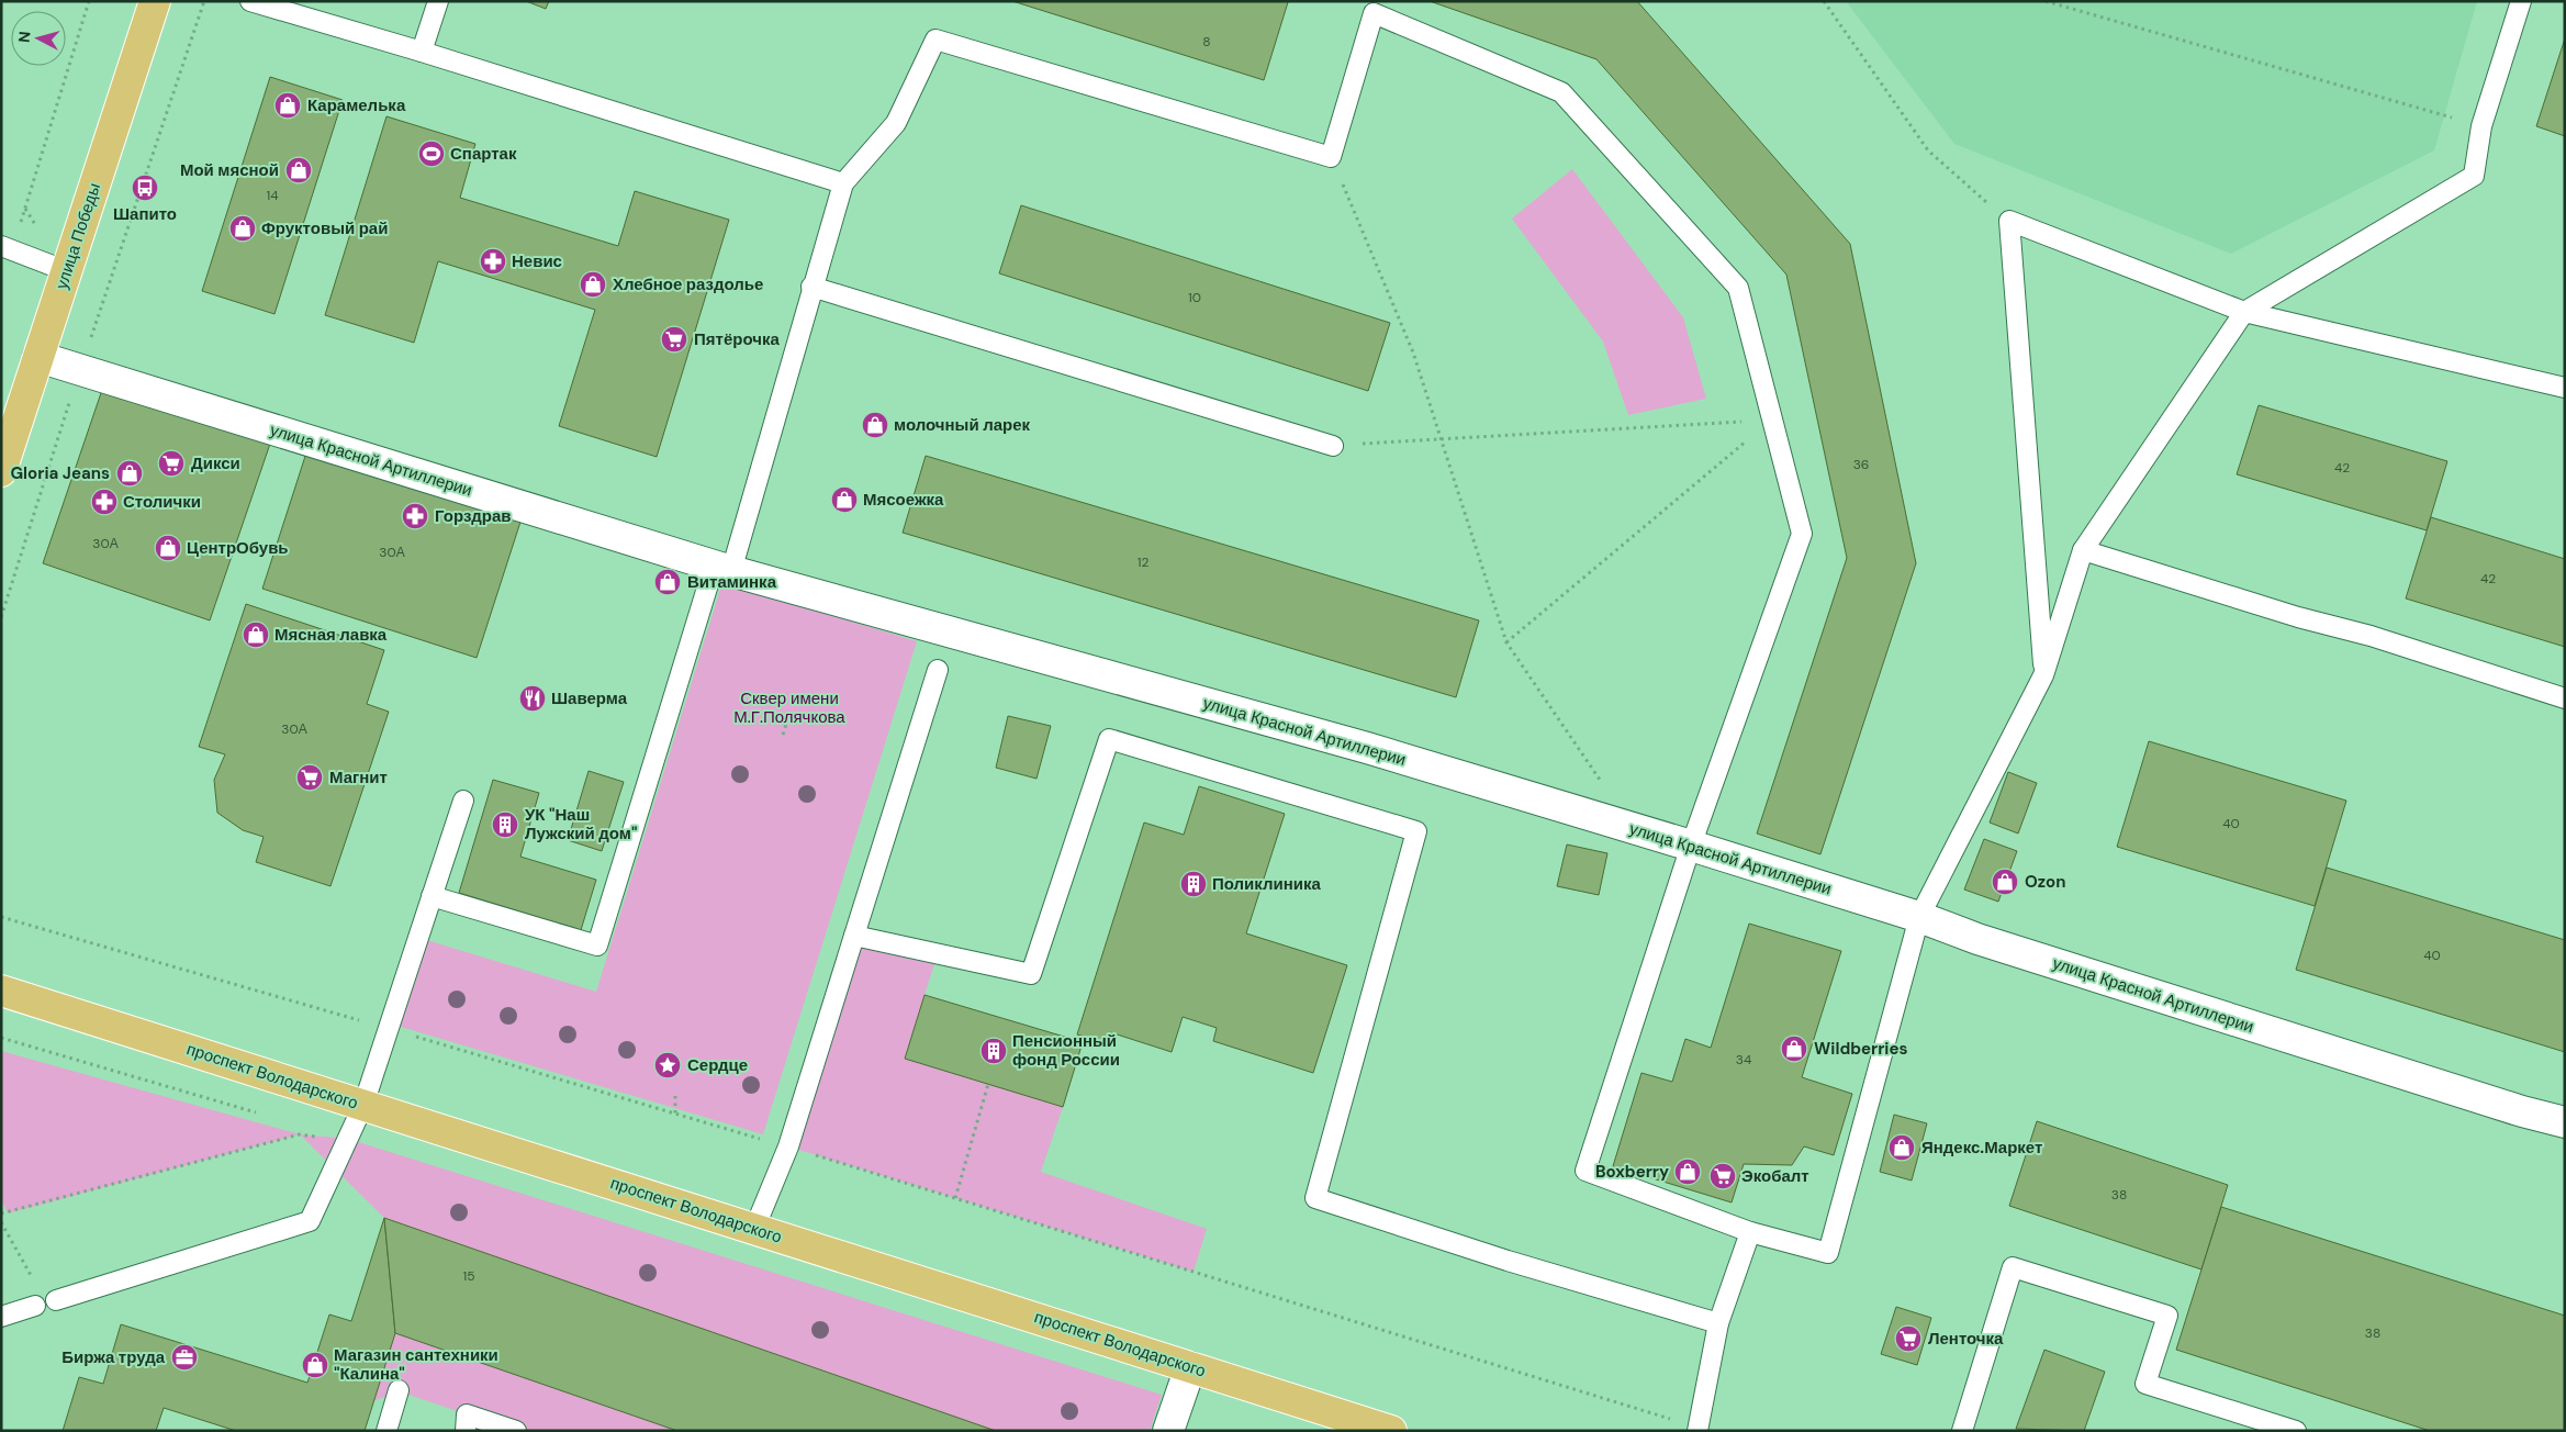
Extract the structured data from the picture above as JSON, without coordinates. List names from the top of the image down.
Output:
{
  "streets": {
    "main road": ["улица Победы", "проспект Володарского"],
    "street": ["улица Красной Артиллерии"]
  },
  "crossings": [
    ["улица Победы", "улица Красной Артиллерии"]
  ],
  "parks": ["Сквер имени М.Г.Полячкова"],
  "places": {
    "shop": [
      "Карамелька",
      "Мой мясной",
      "Фруктовый рай",
      "Хлебное раздолье",
      "молочный ларек",
      "Gloria Jeans",
      "Мясоежка",
      "ЦентрОбувь",
      "Витаминка",
      "Мясная лавка",
      "Ozon",
      "Wildberries",
      "Яндекс.Маркет",
      "Boxberry",
      "Магазин сантехники \"Калина\""
    ],
    "sports": ["Спартак"],
    "bus stop": ["Шапито"],
    "pharmacy": ["Невис", "Столички", "Горздрав"],
    "supermarket": [
      "Пятёрочка",
      "Дикси",
      "Магнит",
      "Экобалт",
      "Ленточка"
    ],
    "restaurant": ["Шаверма"],
    "building": ["УК \"Наш Лужский дом\"", "Поликлиника", "Пенсионный фонд России"],
    "place": ["Сердце"],
    "office": ["Биржа труда"]
  },
  "house_numbers": [
    "8",
    "14",
    "10",
    "36",
    "42",
    "30А",
    "30А",
    "12",
    "42",
    "30А",
    "40",
    "40",
    "34",
    "38",
    "15",
    "38"
  ],
  "north": "left"
}
